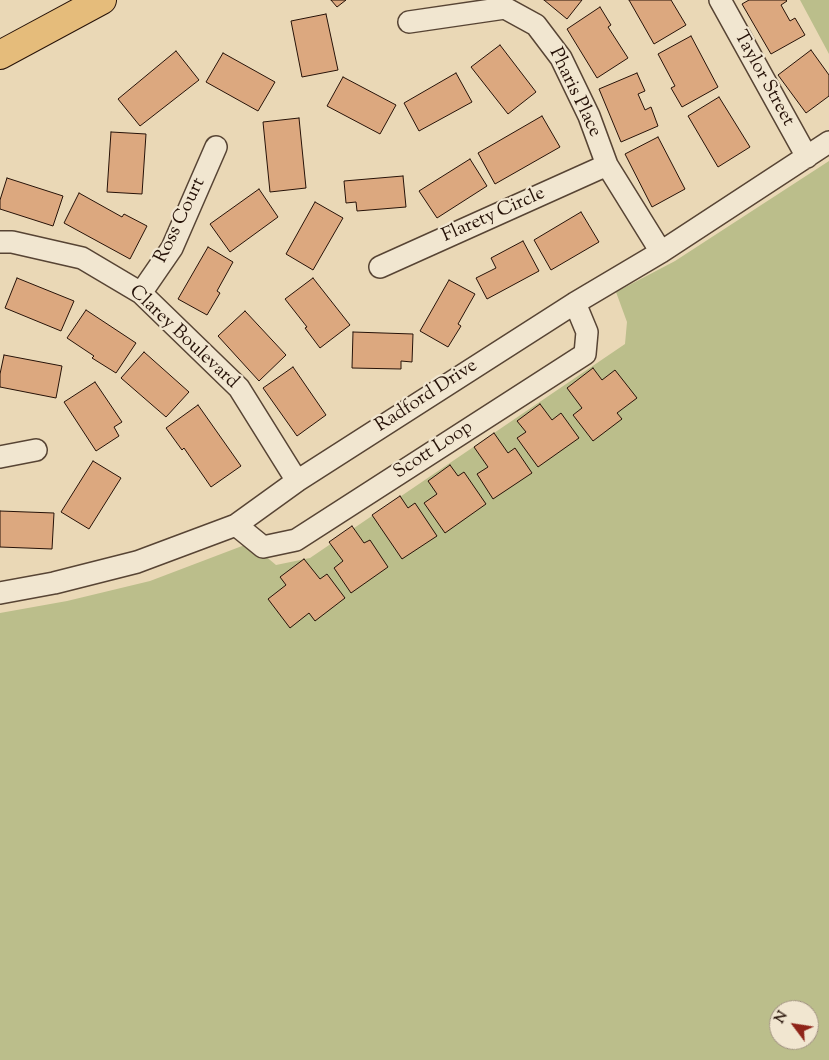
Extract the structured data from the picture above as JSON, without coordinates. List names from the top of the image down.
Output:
{
  "streets": {
    "street": [
      "Taylor Street",
      "Pharis Place",
      "Flarety Circle",
      "Ross Court",
      "Clarey Boulevard",
      "Radford Drive",
      "Scott Loop"
    ]
  },
  "crossings": [
    ["Taylor Street", "Radford Drive"],
    ["Pharis Place", "Flarety Circle"],
    ["Pharis Place", "Radford Drive"],
    ["Ross Court", "Clarey Boulevard"],
    ["Clarey Boulevard", "Radford Drive"],
    ["Radford Drive", "Scott Loop"]
  ],
  "north": "top left"
}
